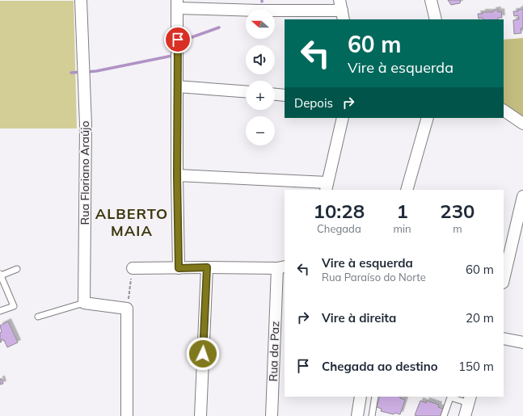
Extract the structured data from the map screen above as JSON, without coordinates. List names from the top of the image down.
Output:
{
  "streets": {
    "street": ["Rua Floriano Araújo", "Rua da Paz"]
  },
  "districts": ["ALBERTO MAIA"],
  "north": "left",
  "page": {
    "map_buttons": ["+", "−"],
    "turn": ["60 m", "Vire à esquerda"],
    "then": "Depois",
    "eta": [
      "10:28",
      "Chegada",
      "1",
      "min",
      "230",
      "m"
    ],
    "list": [
      {
        "name": "Vire à esquerda",
        "note": "Rua Paraíso do Norte",
        "value": "60 m"
      },
      {
        "name": "Vire à direita",
        "value": "20 m"
      },
      {
        "name": "Chegada ao destino",
        "value": "150 m"
      }
    ]
  }
}
